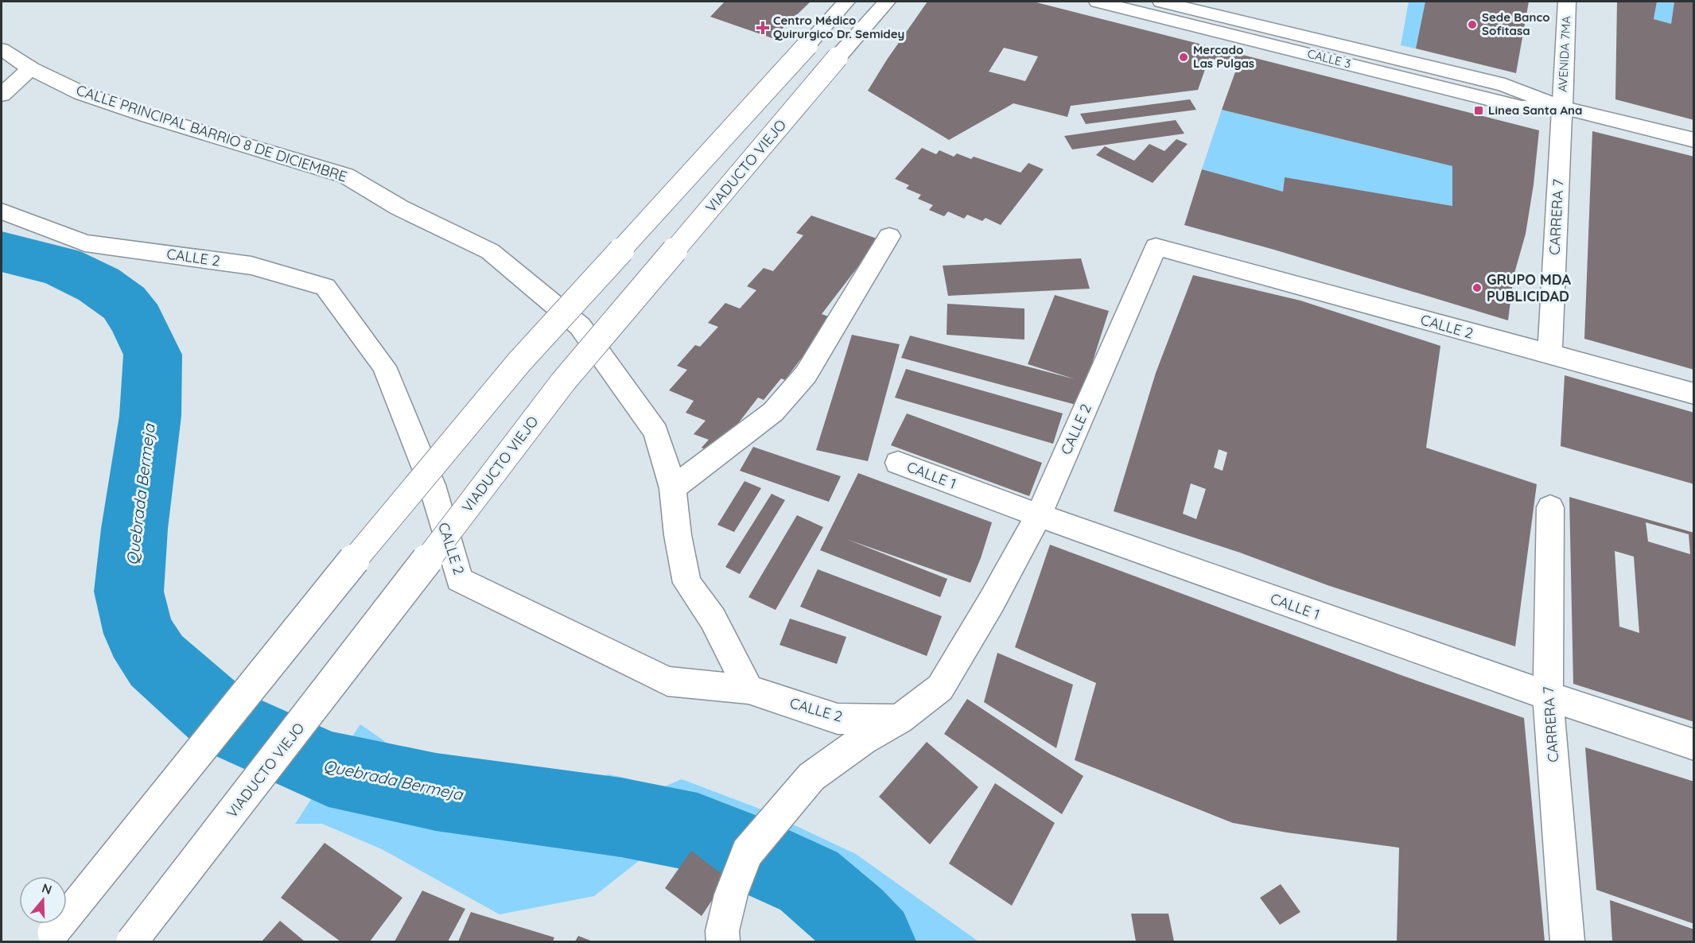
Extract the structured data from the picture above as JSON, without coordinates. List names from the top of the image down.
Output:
{
  "streets": {
    "street": [
      "AVENIDA 7MA",
      "CALLE 3",
      "CALLE PRINCIPAL BARRIO 8 DE DICIEMBRE",
      "VIADUCTO VIEJO",
      "CARRERA 7",
      "CALLE 2",
      "CALLE 1"
    ]
  },
  "crossings": [
    ["AVENIDA 7MA", "CALLE 3"],
    ["AVENIDA 7MA", "CARRERA 7"],
    ["CALLE 3", "CARRERA 7"],
    ["CALLE PRINCIPAL BARRIO 8 DE DICIEMBRE", "CALLE 2"],
    ["CARRERA 7", "CALLE 2"],
    ["CARRERA 7", "CALLE 1"],
    ["CALLE 2", "CALLE 1"]
  ],
  "water": ["Quebrada Bermeja"],
  "places": {
    "other": ["Sede Banco Sofitasa", "Mercado Las Pulgas", "GRUPO MDA PUBLICIDAD"],
    "health": ["Centro Médico Quirurgico Dr. Semidey"],
    "transit": ["Linea Santa Ana"]
  },
  "north": "top"
}
